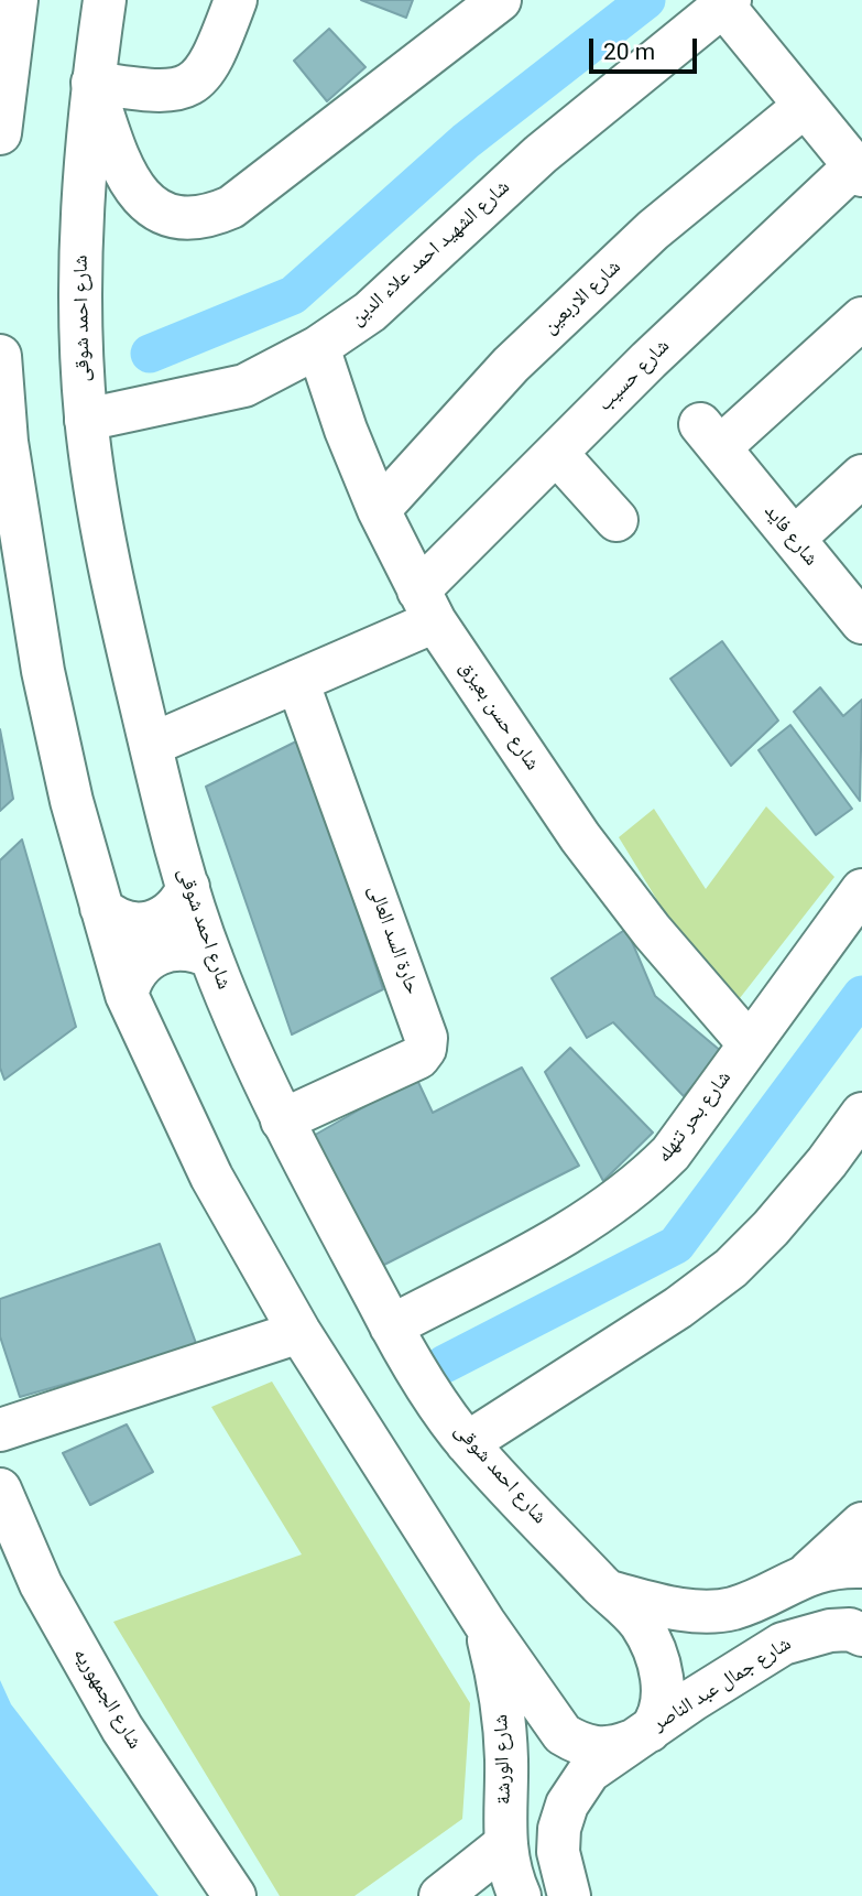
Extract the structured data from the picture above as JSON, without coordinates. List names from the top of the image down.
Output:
{
  "streets": {
    "main road": [
      "شارع الشهيد احمد علاء الدين",
      "شارع الاربعين",
      "شارع احمد شوقى",
      "شارع حسيب",
      "شارع فايد",
      "شارع حسن بعيزق",
      "حارة السد العالى",
      "شارع بحر تنهله",
      "شارع جمال عبد الناصر",
      "شارع الجمهوريه",
      "شارع الورشة"
    ]
  },
  "crossings": [
    ["شارع الشهيد احمد علاء الدين", "شارع احمد شوقى"],
    ["شارع الشهيد احمد علاء الدين", "شارع حسن بعيزق"],
    ["شارع الاربعين", "شارع حسن بعيزق"],
    ["شارع احمد شوقى", "حارة السد العالى"],
    ["شارع احمد شوقى", "شارع بحر تنهله"],
    ["شارع احمد شوقى", "شارع جمال عبد الناصر"],
    ["شارع حسيب", "شارع حسن بعيزق"],
    ["شارع حسن بعيزق", "شارع بحر تنهله"]
  ],
  "scale_bar": "20 m"
}
